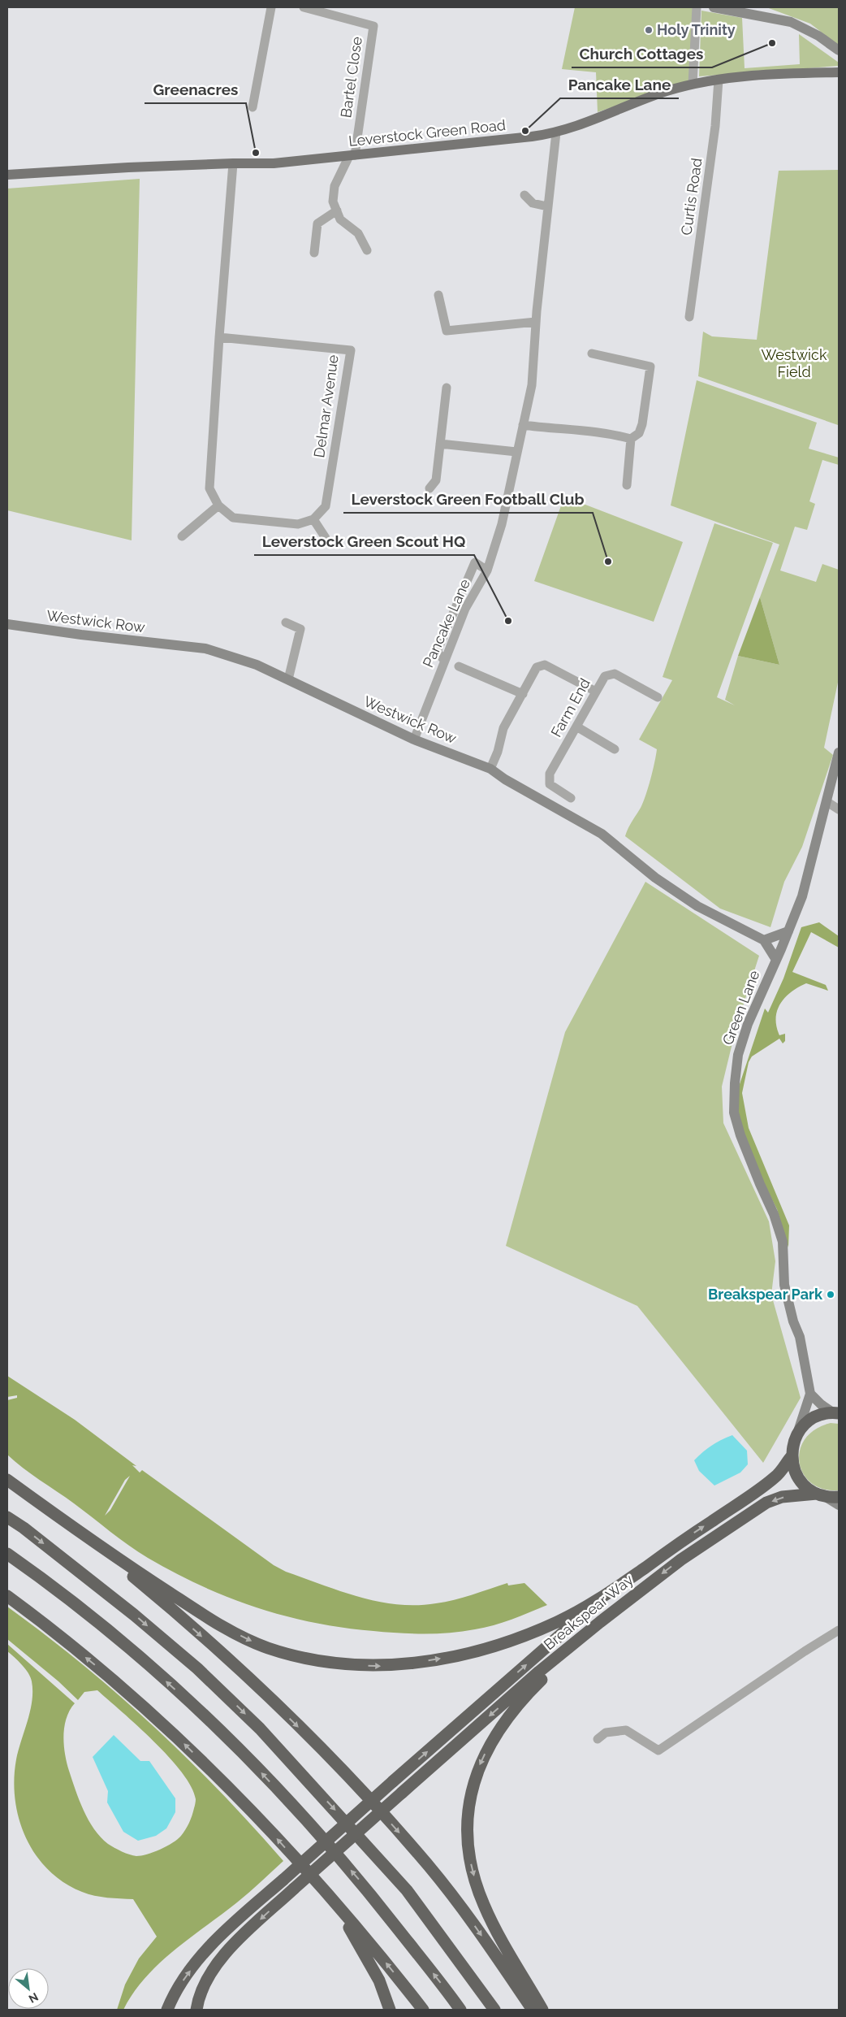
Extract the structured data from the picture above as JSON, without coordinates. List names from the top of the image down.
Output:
{
  "streets": {
    "highway": ["Breakspear Way"],
    "main road": ["Leverstock Green Road"],
    "street": [
      "Bartel Close",
      "Curtis Road",
      "Delmar Avenue",
      "Westwick Row",
      "Pancake Lane",
      "Farm End",
      "Green Lane"
    ]
  },
  "crossings": [
    ["Bartel Close", "Leverstock Green Road"],
    ["Leverstock Green Road", "Curtis Road"],
    ["Leverstock Green Road", "Pancake Lane"],
    ["Westwick Row", "Pancake Lane"]
  ],
  "parks": ["Westwick Field"],
  "places": [
    "Holy Trinity",
    "Church Cottages",
    "Pancake Lane",
    "Greenacres",
    "Leverstock Green Football Club",
    "Leverstock Green Scout HQ",
    "Breakspear Park"
  ],
  "north": "bottom right"
}
